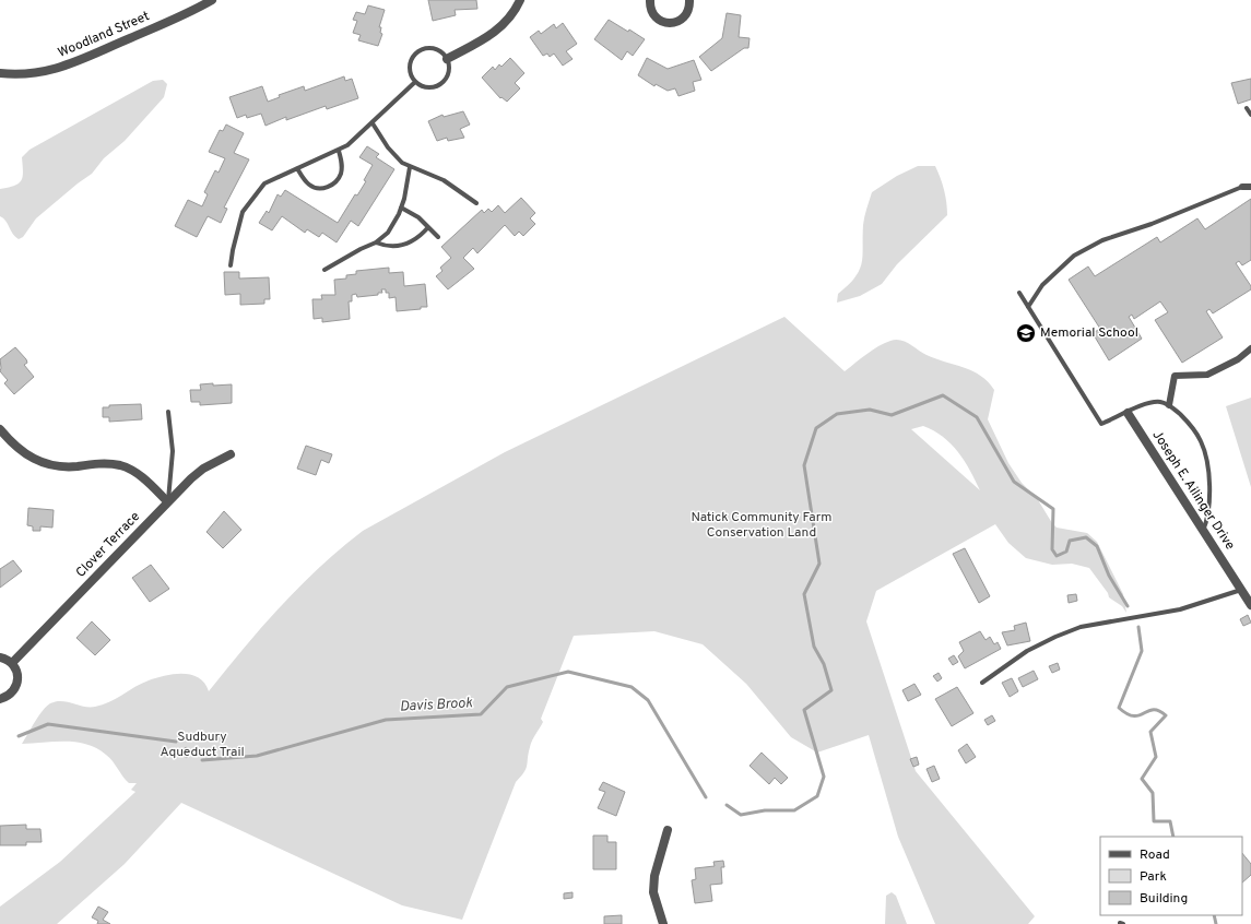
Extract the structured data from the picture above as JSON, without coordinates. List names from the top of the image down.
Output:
{
  "streets": {
    "street": ["Woodland Street", "Joseph E. Ailinger Drive", "Clover Terrace"]
  },
  "water": ["Davis Brook"],
  "parks": ["Natick Community Farm Conservation Land", "Sudbury Aqueduct Trail"],
  "places": {
    "school or university": ["Memorial School"]
  },
  "legend": ["Road", "Park", "Building"]
}
